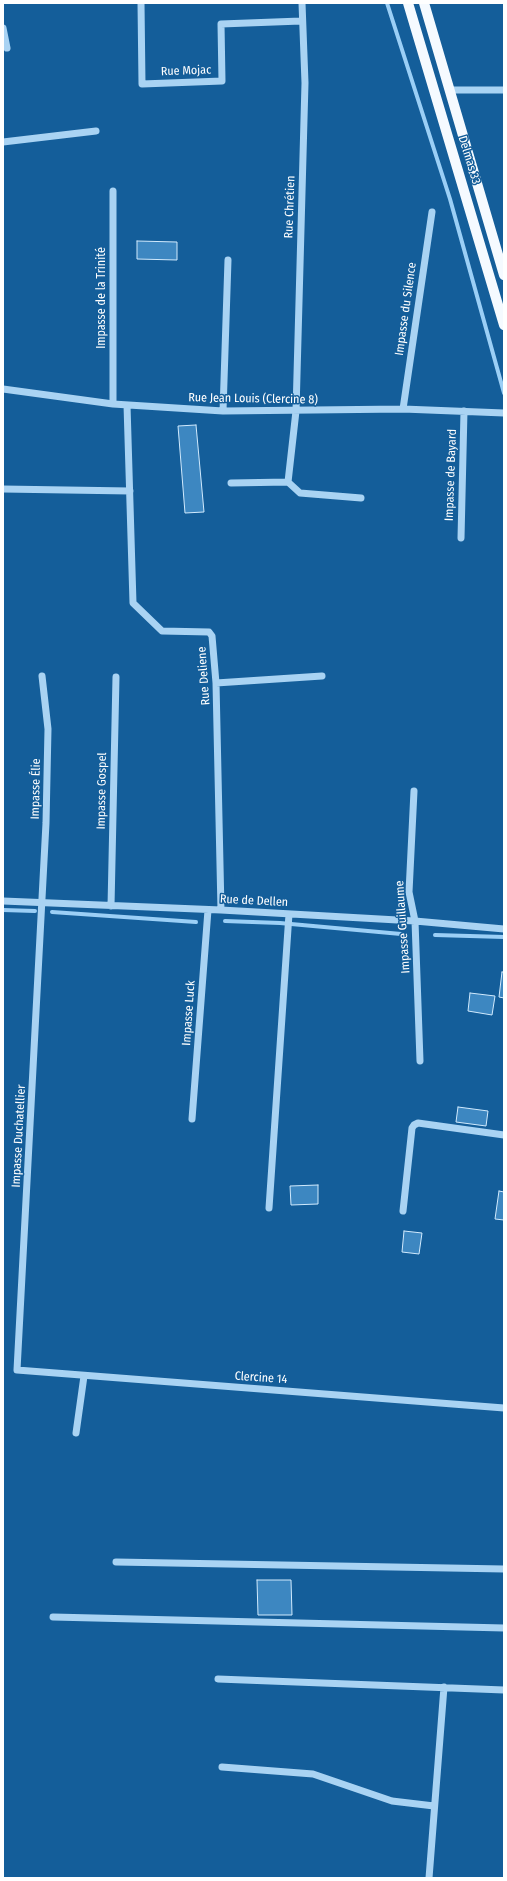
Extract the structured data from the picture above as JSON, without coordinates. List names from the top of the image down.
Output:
{
  "streets": {
    "main road": ["Delmas 33"],
    "street": [
      "Rue Mojac",
      "Rue Chrétien",
      "Impasse de la Trinité",
      "Impasse du Silence",
      "Rue Jean Louis (Clercine 8)",
      "Impasse de Bayard",
      "Rue Deliene",
      "Impasse Élie",
      "Impasse Gospel",
      "Rue de Dellen",
      "Impasse Guillaume",
      "Impasse Luck",
      "Impasse Duchatellier",
      "Clercine 14"
    ]
  },
  "crossings": [
    ["Rue Mojac", "Rue Chrétien"],
    ["Rue Chrétien", "Rue Jean Louis (Clercine 8)"],
    ["Impasse de la Trinité", "Rue Jean Louis (Clercine 8)"],
    ["Impasse du Silence", "Rue Jean Louis (Clercine 8)"],
    ["Rue Jean Louis (Clercine 8)", "Impasse de Bayard"],
    ["Rue Jean Louis (Clercine 8)", "Rue Deliene"],
    ["Rue Deliene", "Rue de Dellen"],
    ["Impasse Élie", "Rue de Dellen"],
    ["Impasse Élie", "Impasse Duchatellier"],
    ["Impasse Gospel", "Rue de Dellen"],
    ["Rue de Dellen", "Impasse Guillaume"],
    ["Rue de Dellen", "Impasse Luck"],
    ["Rue de Dellen", "Impasse Duchatellier"],
    ["Impasse Duchatellier", "Clercine 14"]
  ]
}
